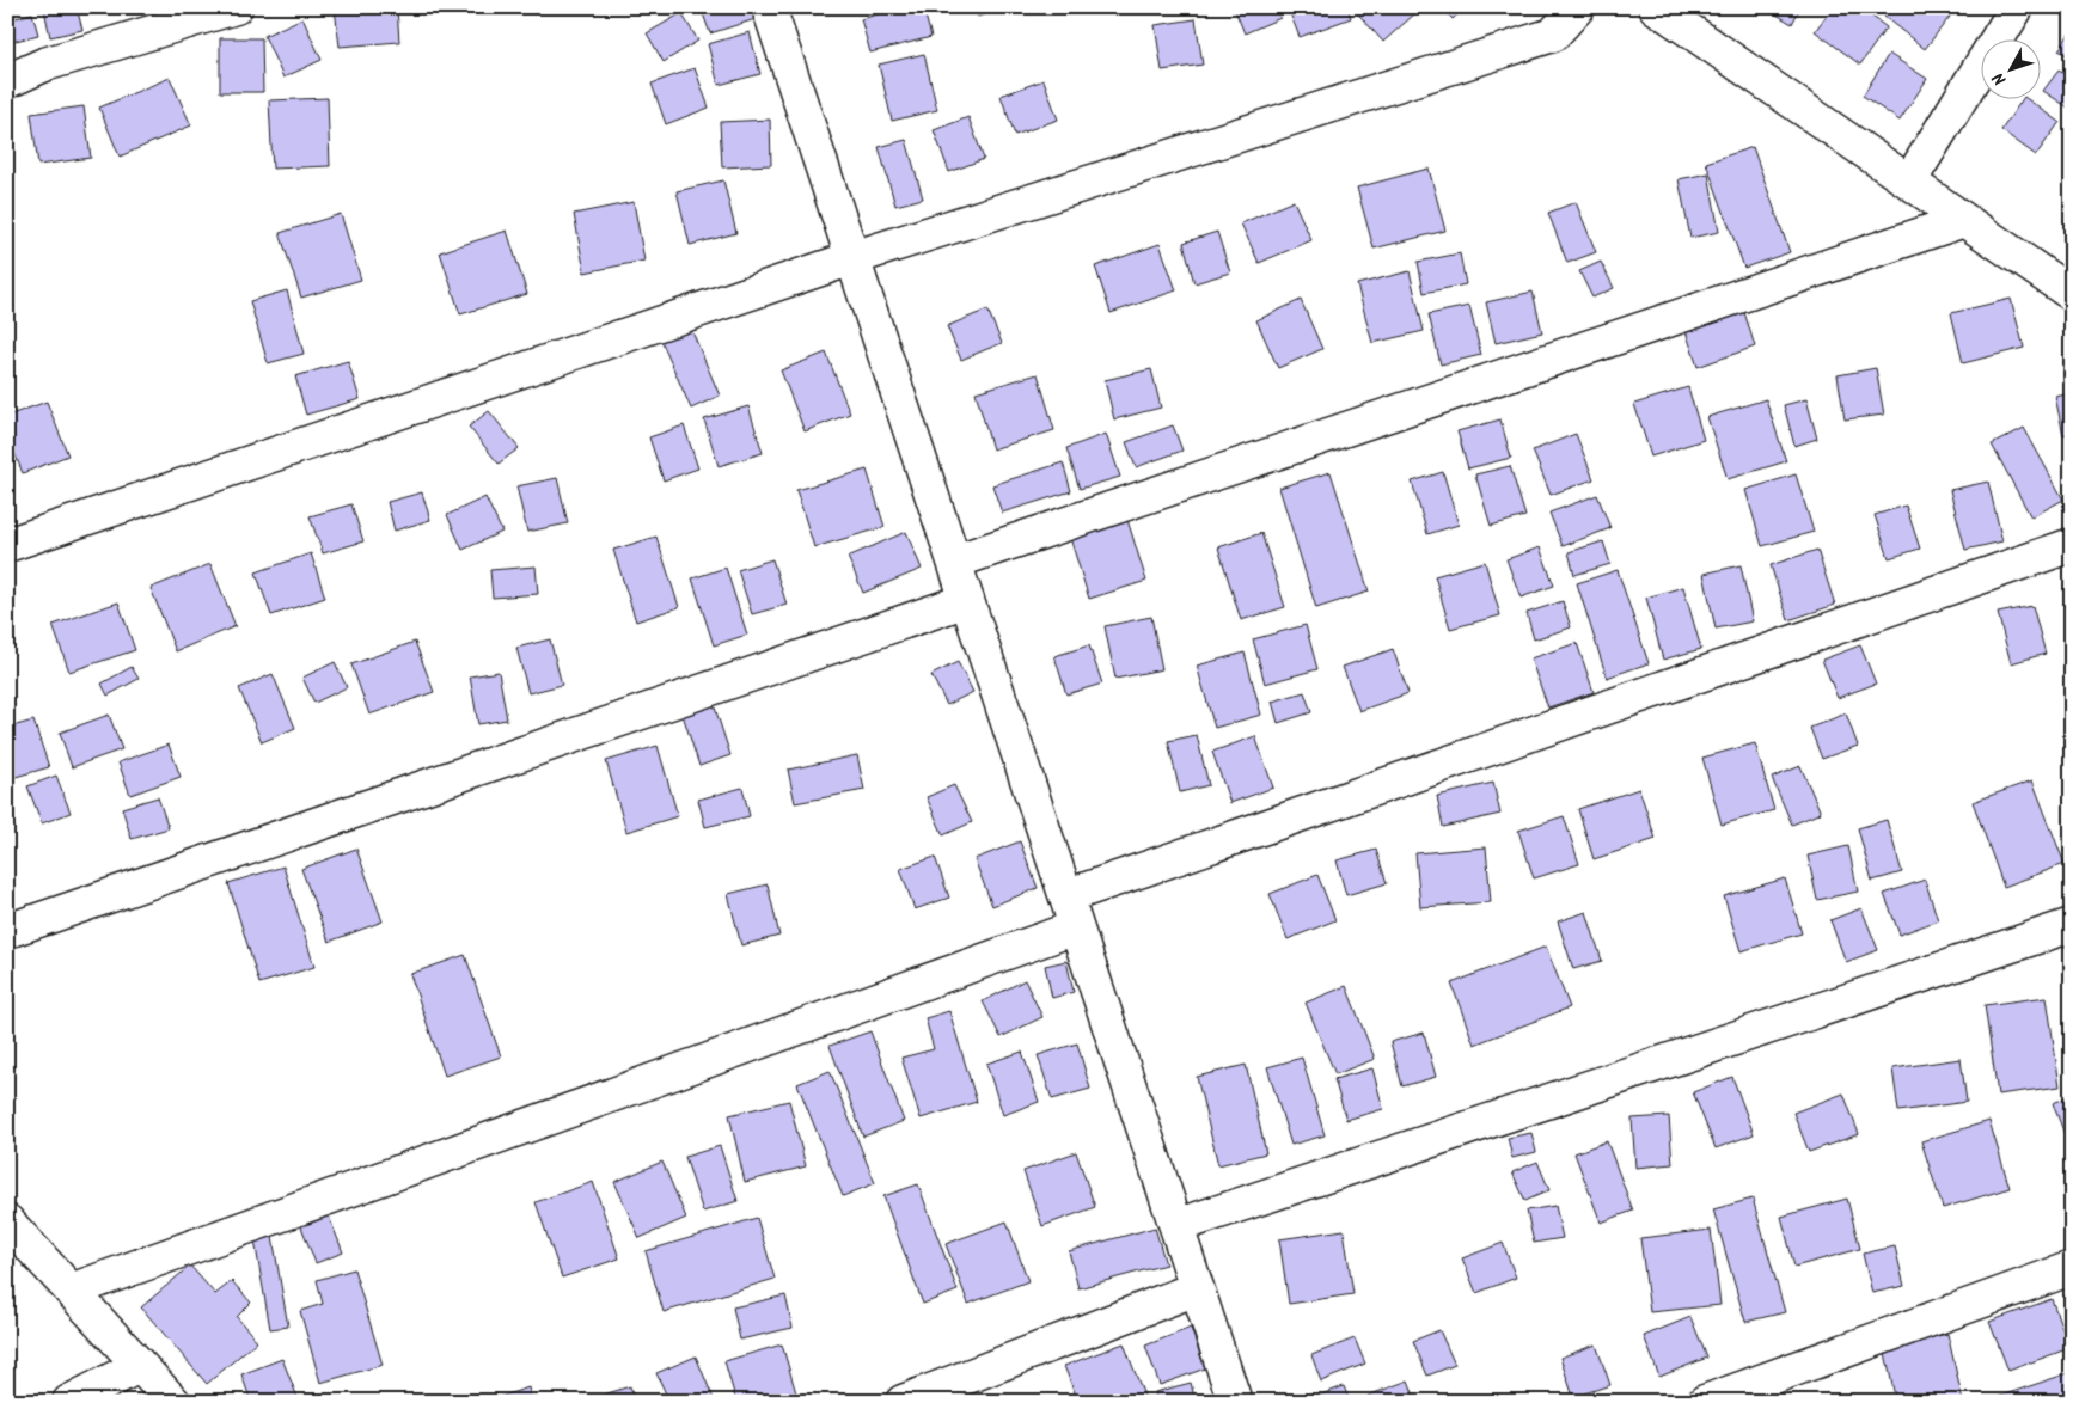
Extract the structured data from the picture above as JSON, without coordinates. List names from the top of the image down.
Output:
{
  "north": "bottom left"
}
